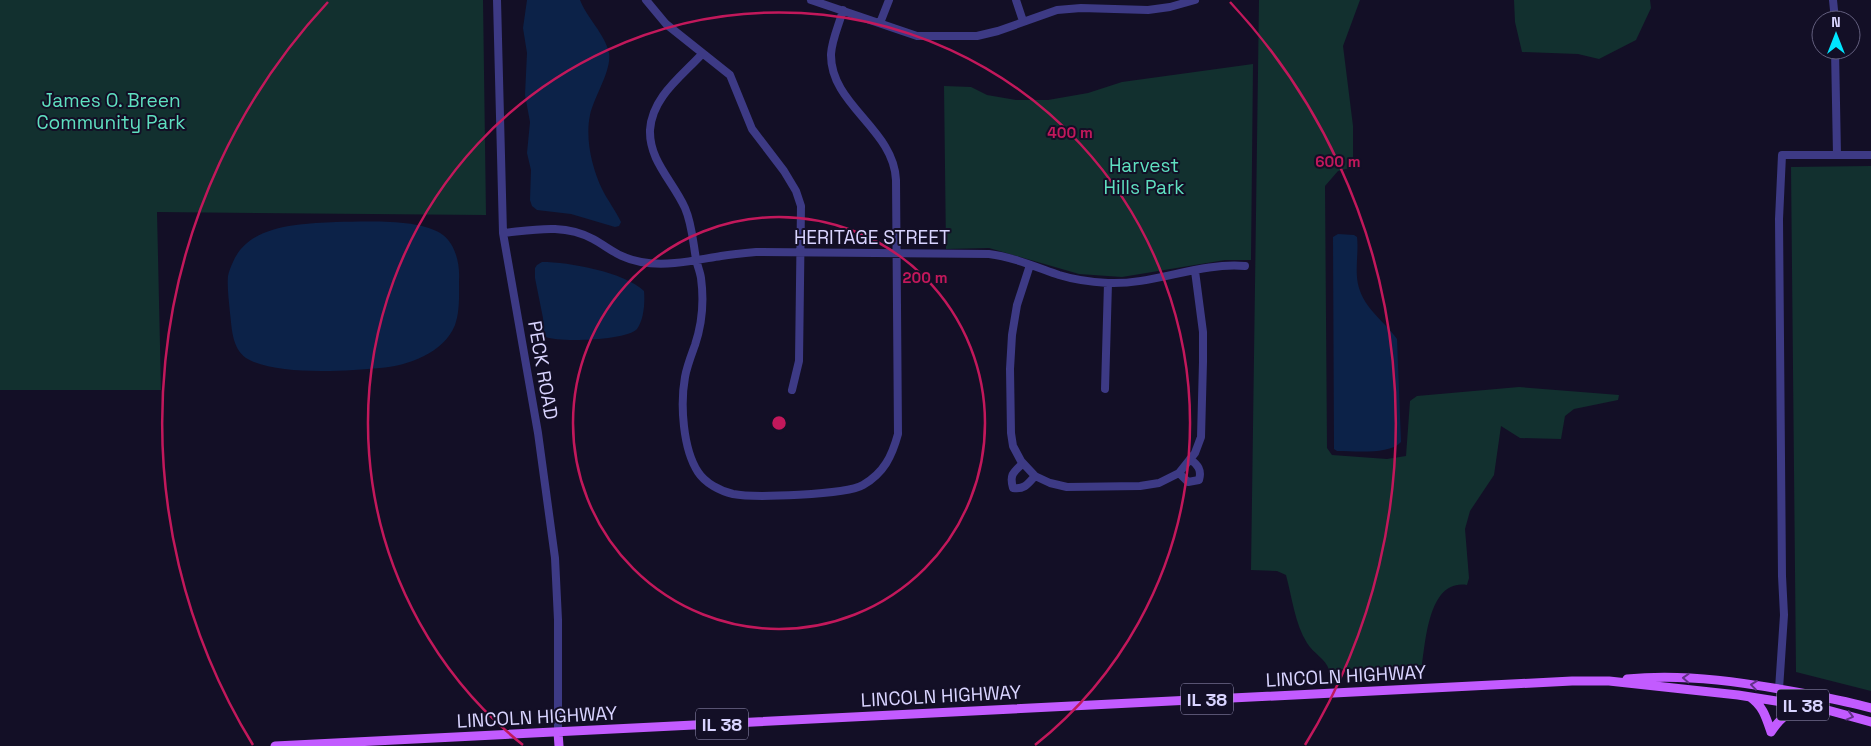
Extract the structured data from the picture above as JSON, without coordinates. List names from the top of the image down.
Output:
{
  "streets": {
    "main road": ["PECK ROAD", "LINCOLN HIGHWAY", "IL 38"],
    "street": ["HERITAGE STREET"]
  },
  "crossings": [
    ["HERITAGE STREET", "PECK ROAD"],
    ["PECK ROAD", "LINCOLN HIGHWAY"]
  ],
  "parks": ["James O. Breen Community Park", "Harvest Hills Park"],
  "north": "top",
  "rings": ["400 m", "600 m", "200 m"]
}
